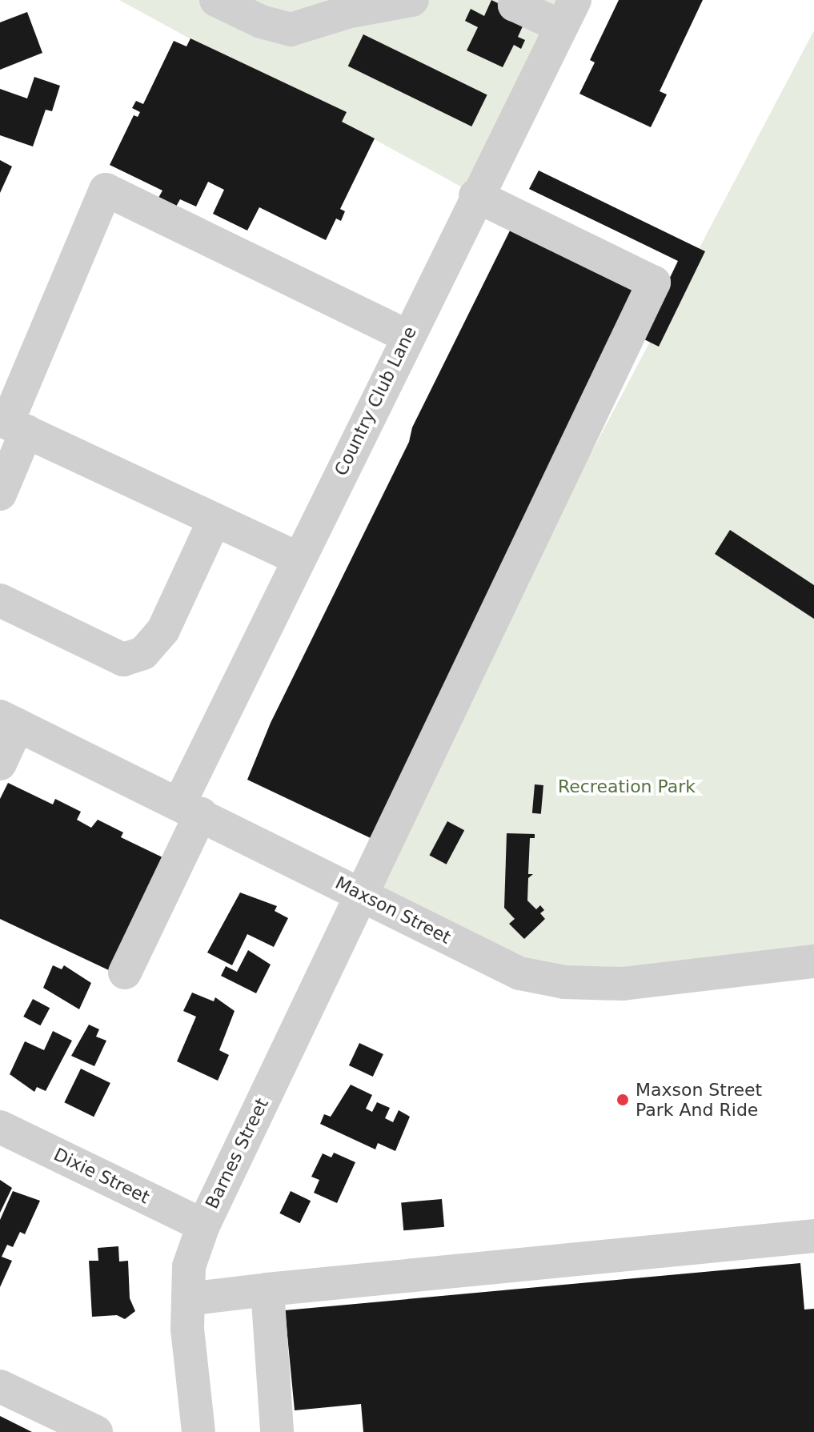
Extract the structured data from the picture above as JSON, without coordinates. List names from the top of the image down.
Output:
{
  "streets": {
    "street": [
      "Country Club Lane",
      "Maxson Street",
      "Barnes Street",
      "Dixie Street"
    ]
  },
  "crossings": [
    ["Country Club Lane", "Maxson Street"],
    ["Country Club Lane", "Barnes Street"],
    ["Maxson Street", "Barnes Street"],
    ["Barnes Street", "Dixie Street"]
  ],
  "parks": ["Recreation Park"],
  "places": ["Maxson Street Park And Ride"]
}
